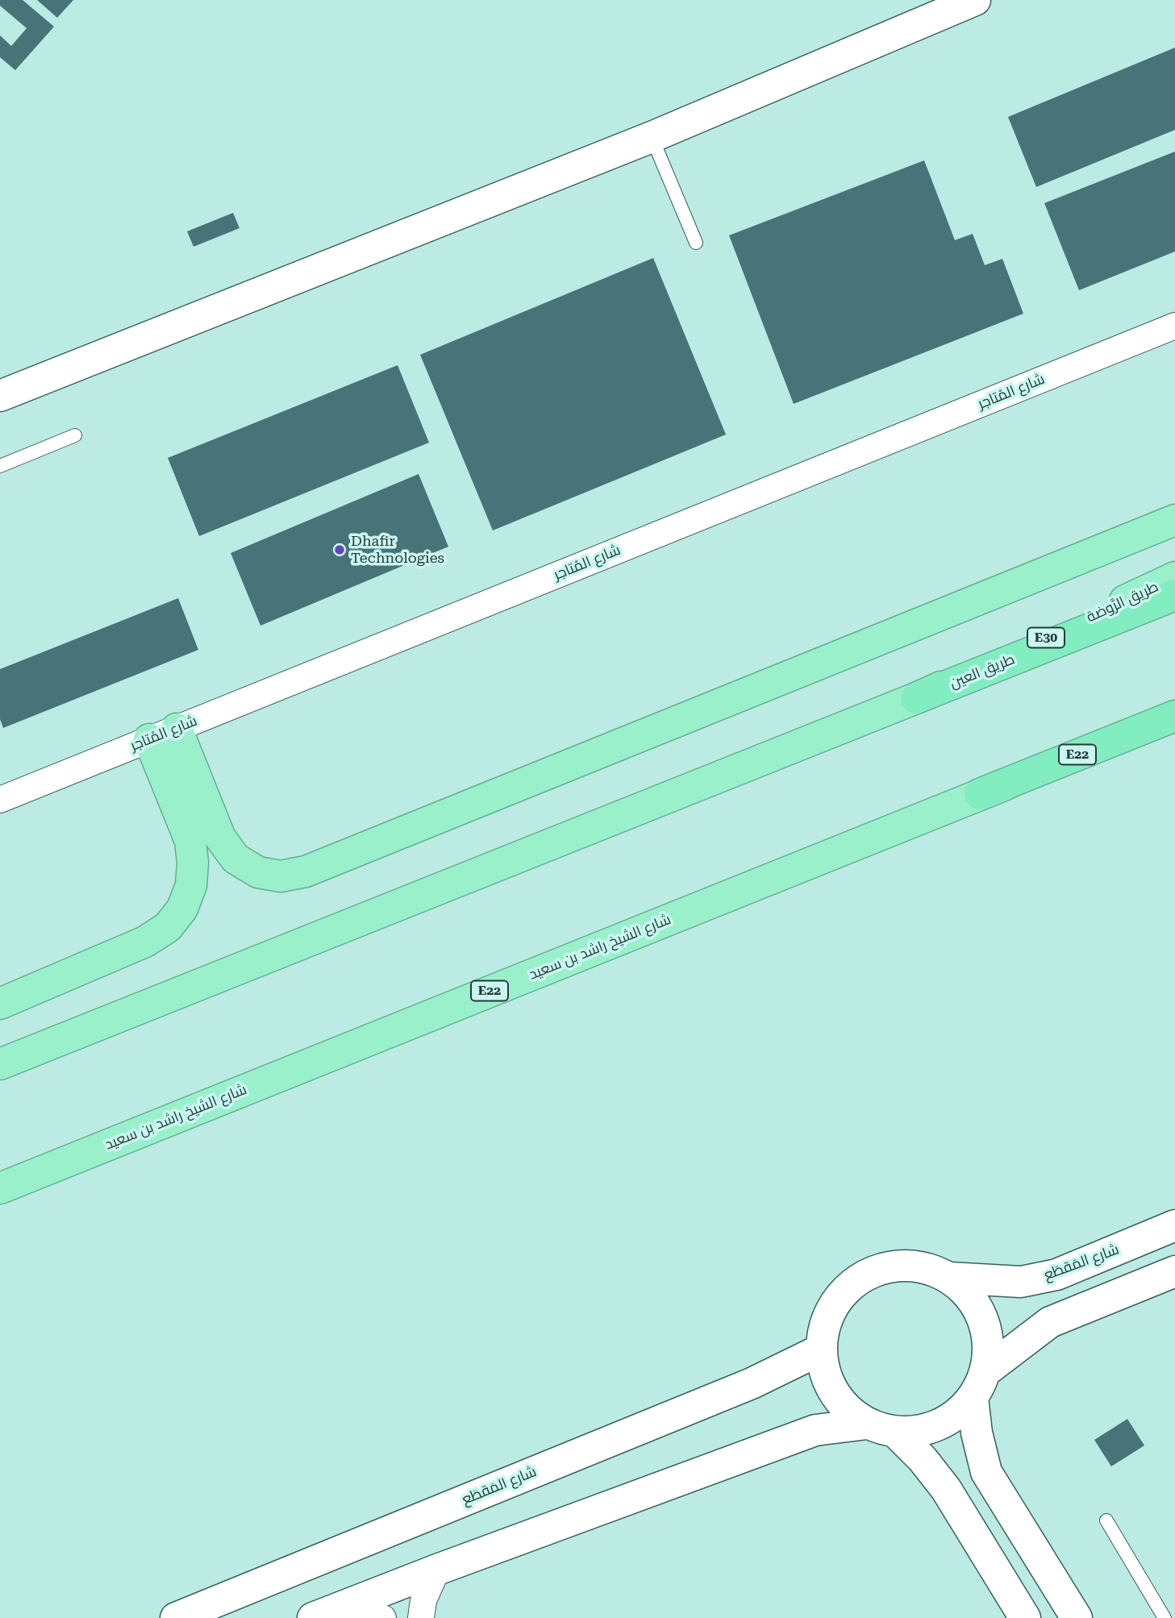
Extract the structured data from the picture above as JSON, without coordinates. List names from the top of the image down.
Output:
{
  "streets": {
    "highway": [
      "طريق الرَّوضة",
      "E30",
      "طريق العين",
      "E22",
      "شارع الشيخ راشد بن سعيد"
    ],
    "street": ["شارع المُتاجر", "شارع المَقطَع"]
  },
  "crossings": [
    ["طريق الرَّوضة", "طريق العين"],
    ["E22", "شارع الشيخ راشد بن سعيد"]
  ],
  "places": ["Dhafir Technologies"]
}
